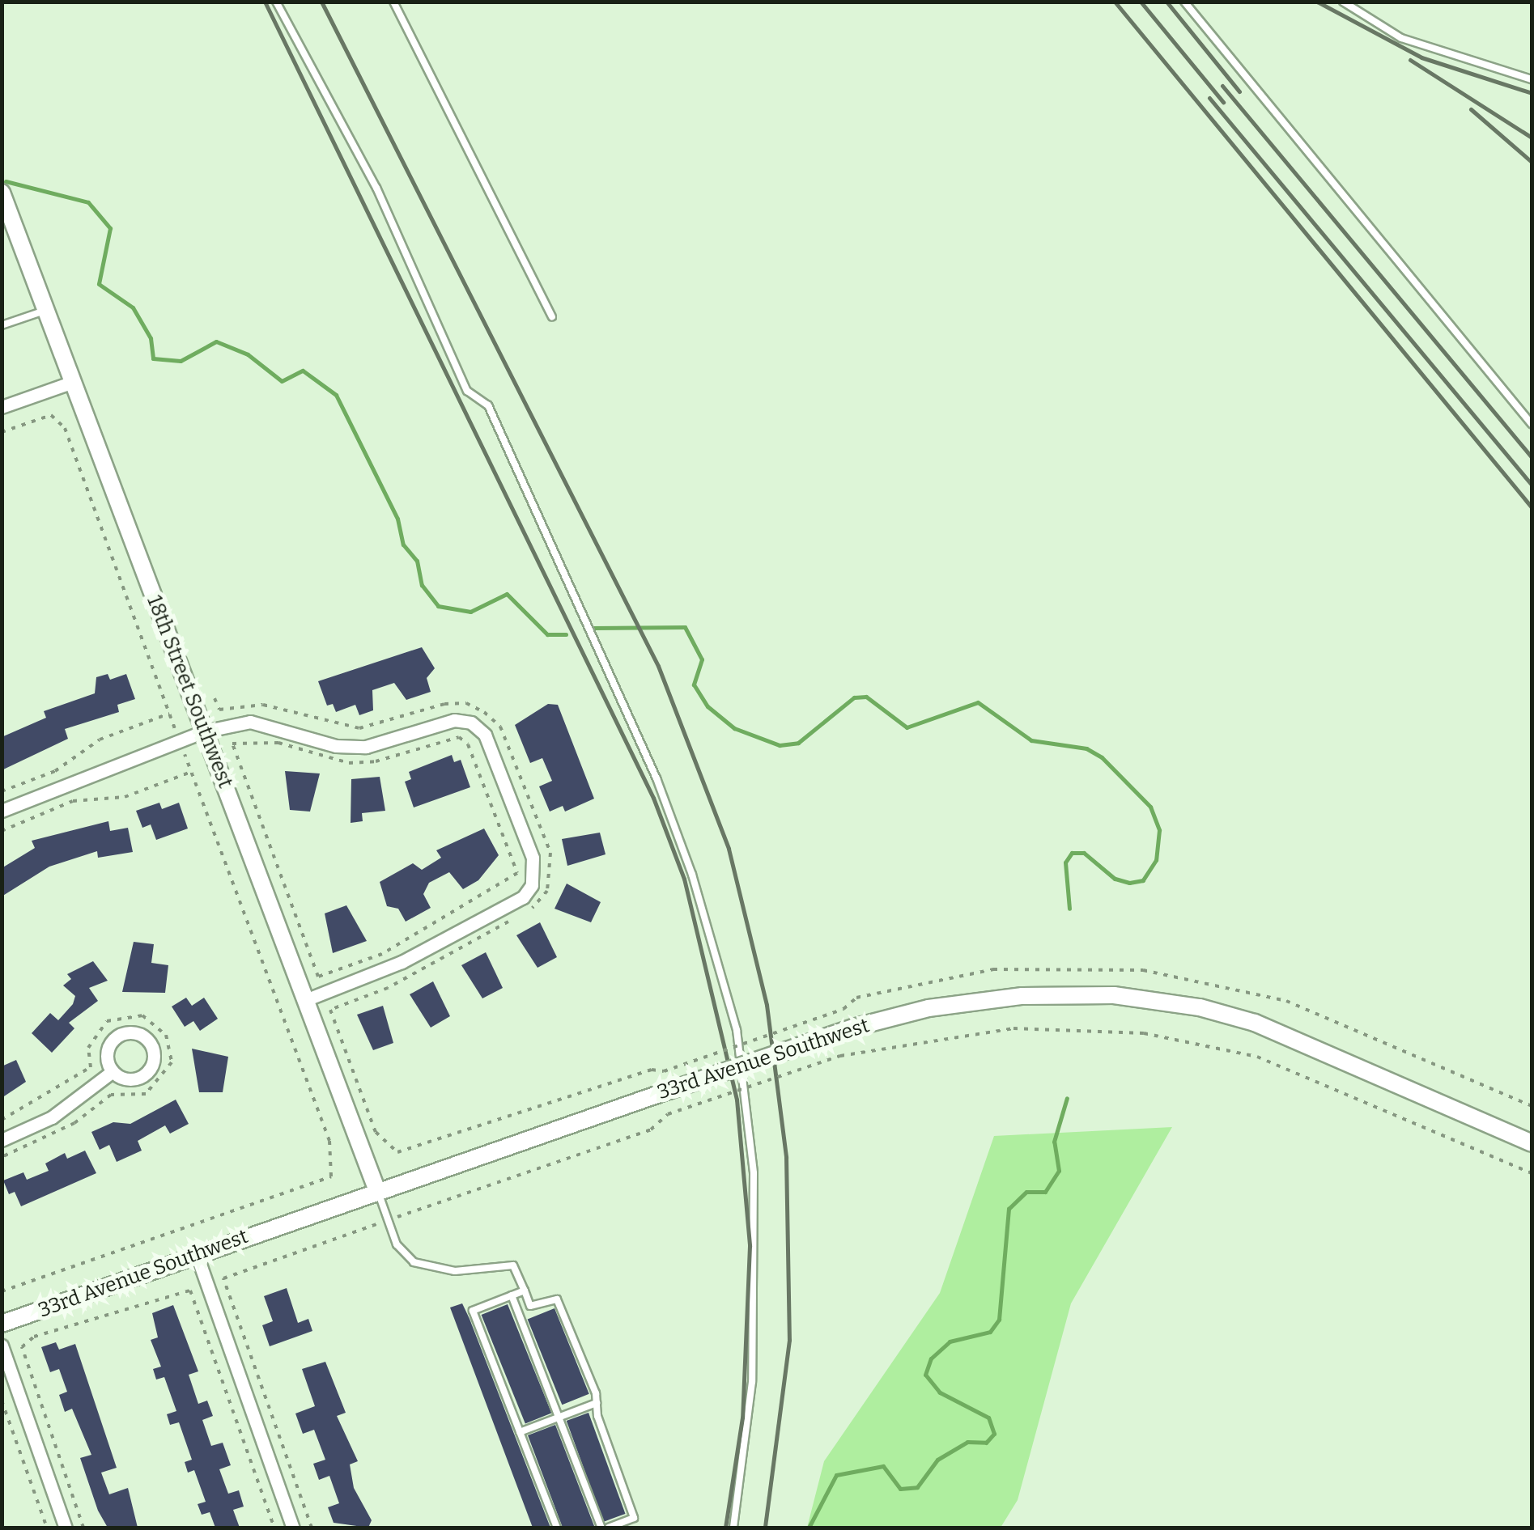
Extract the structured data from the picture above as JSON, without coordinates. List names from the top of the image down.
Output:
{
  "streets": {
    "street": ["18th Street Southwest", "33rd Avenue Southwest"]
  },
  "crossings": [
    ["18th Street Southwest", "33rd Avenue Southwest"]
  ]
}
